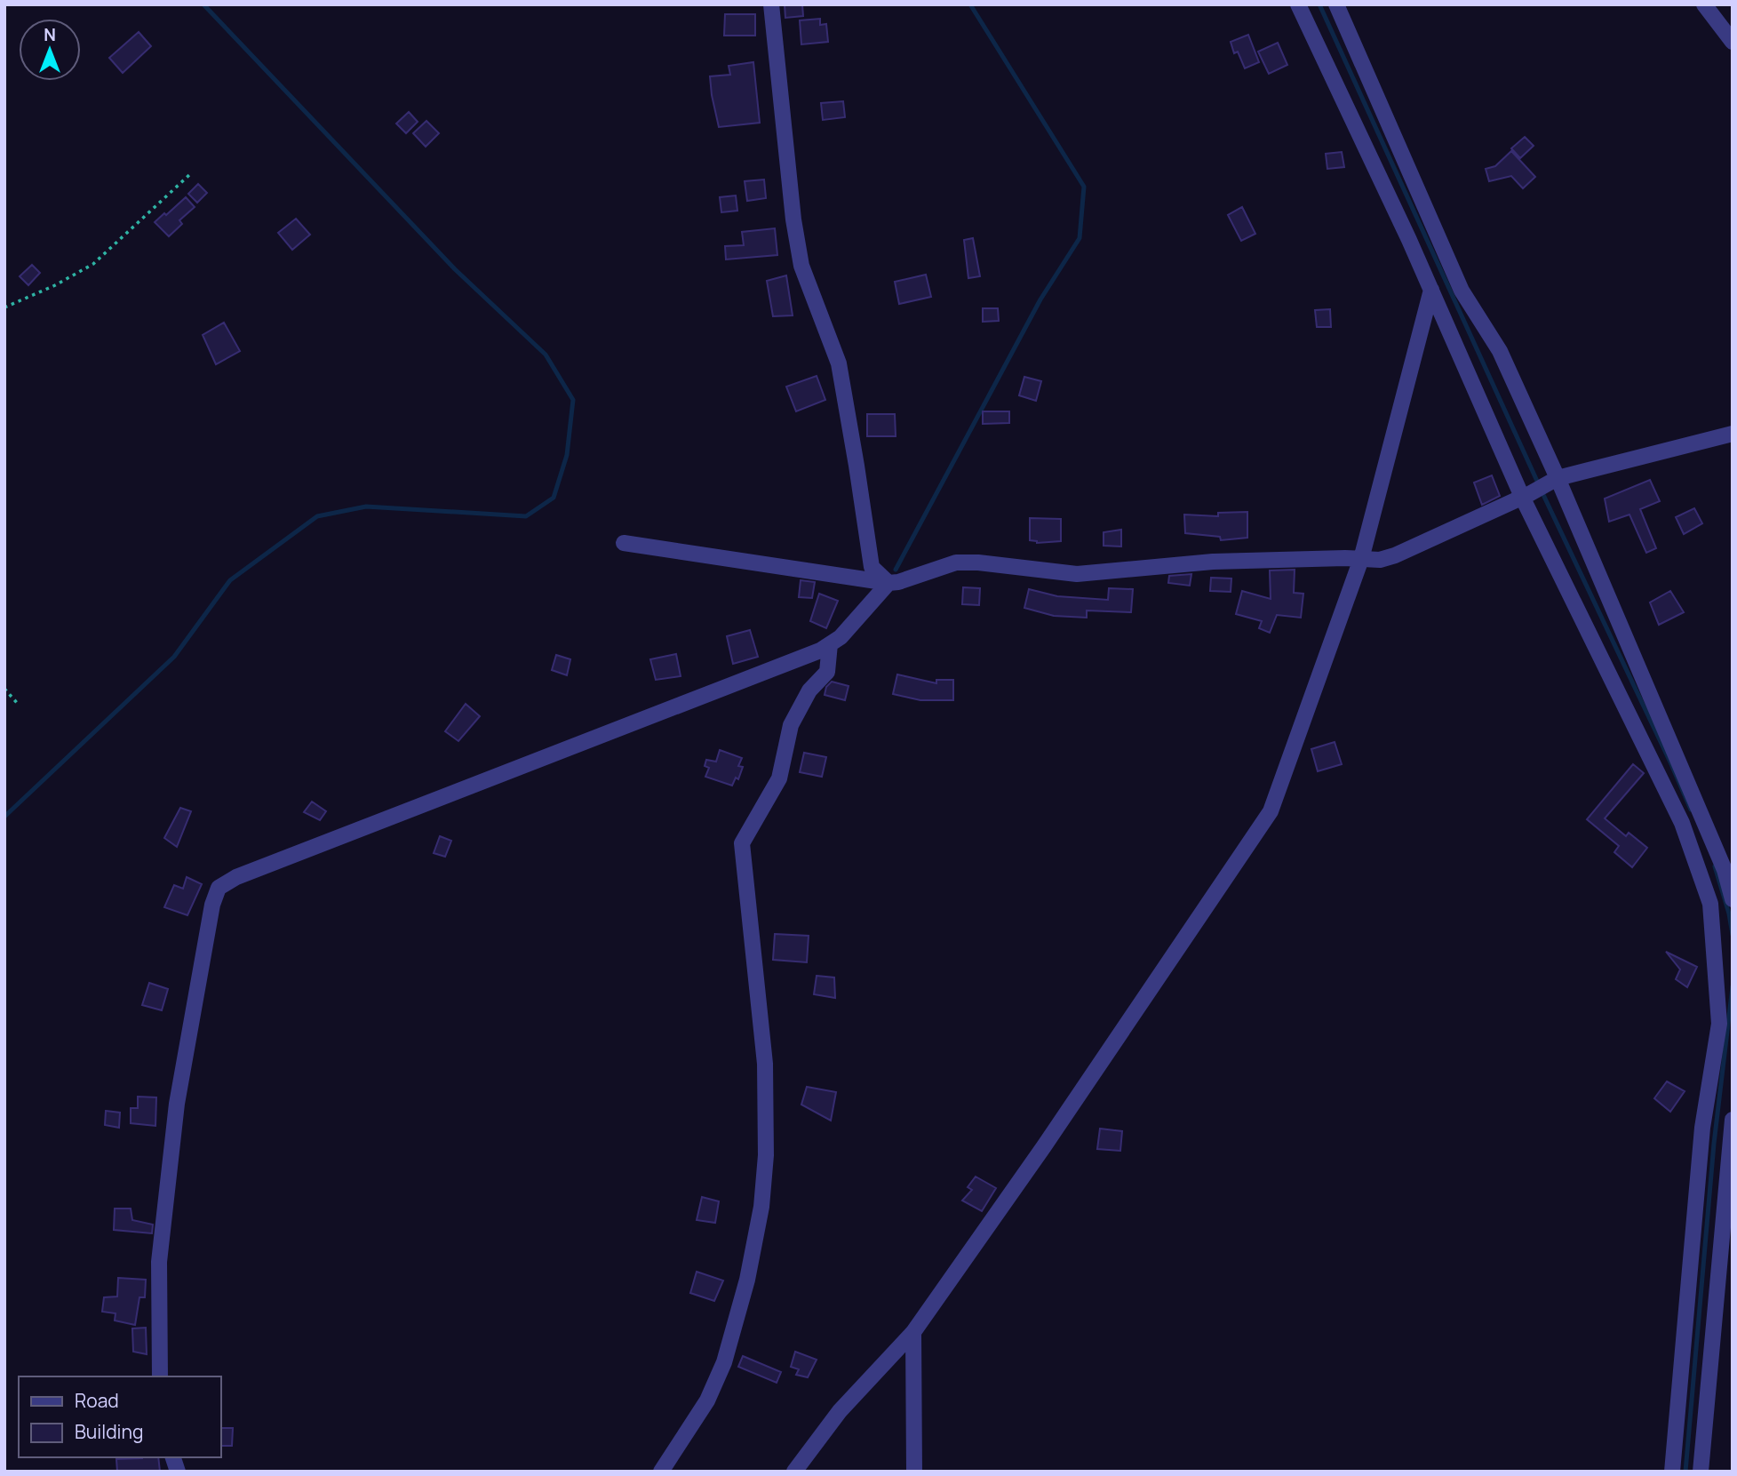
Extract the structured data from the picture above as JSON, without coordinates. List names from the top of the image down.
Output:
{
  "legend": ["Road", "Building"],
  "north": "top"
}
